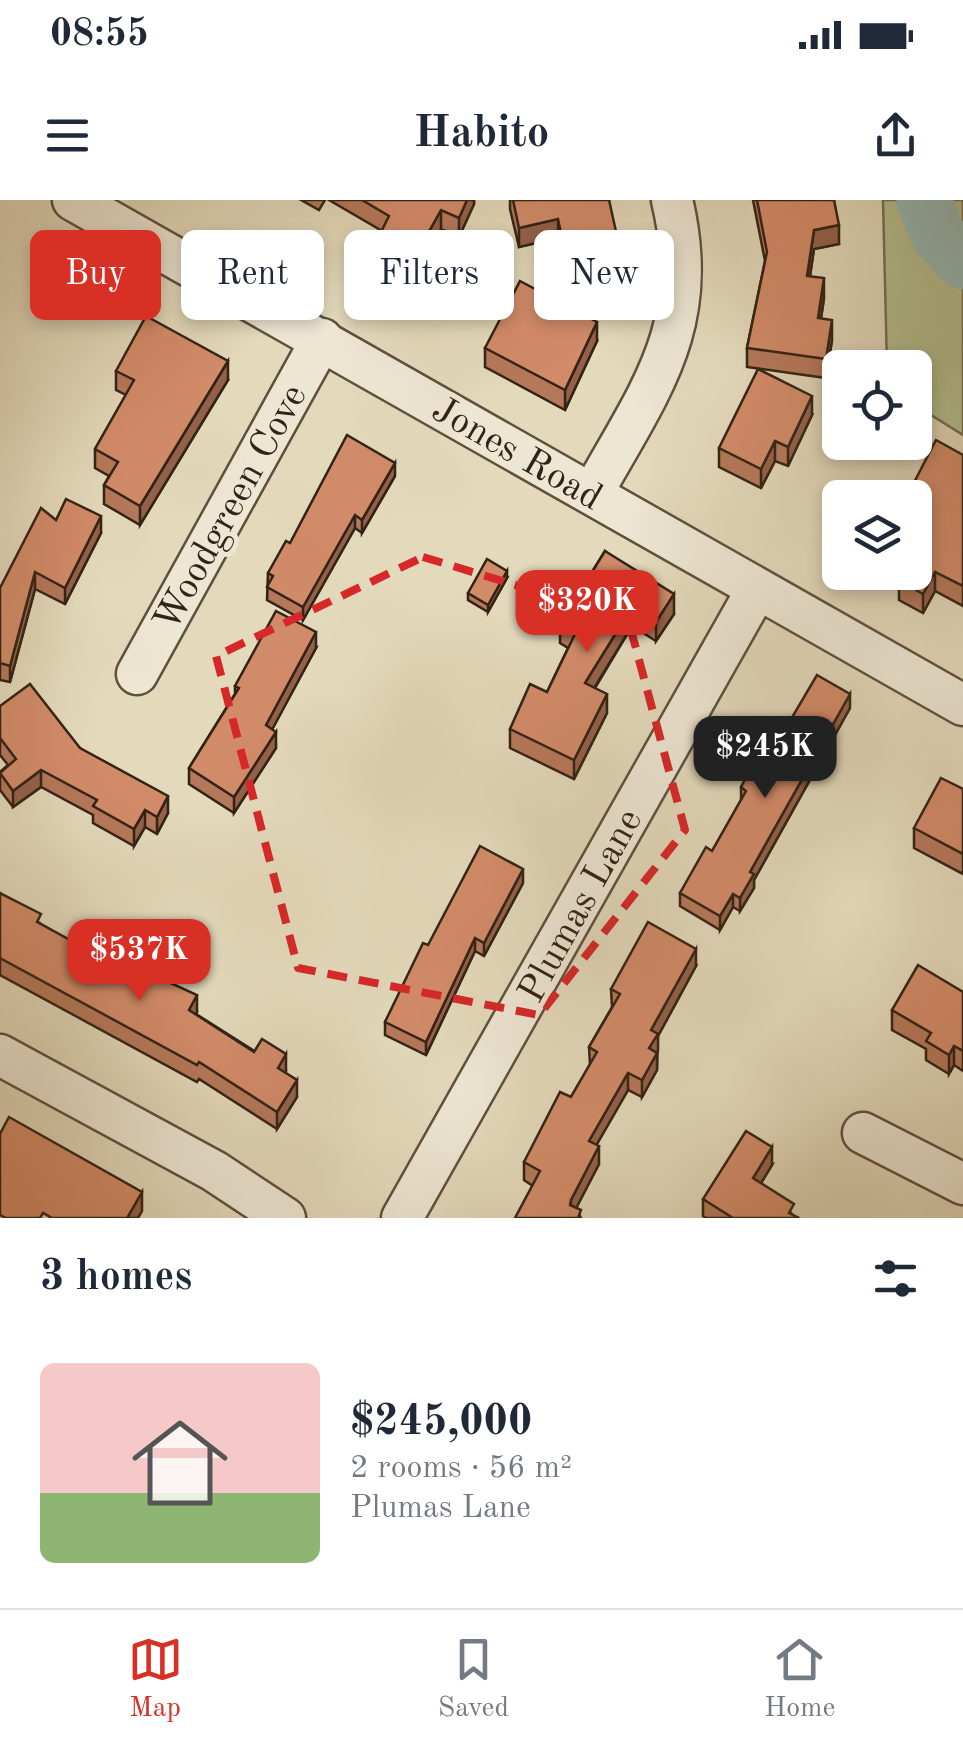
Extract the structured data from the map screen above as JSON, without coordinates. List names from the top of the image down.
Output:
{
  "streets": {
    "street": ["Jones Road", "Woodgreen Cove", "Plumas Lane"]
  },
  "crossings": [
    ["Jones Road", "Woodgreen Cove"],
    ["Jones Road", "Plumas Lane"]
  ],
  "page": {
    "status": "08:55",
    "header": "Habito",
    "chip": [
      "Buy",
      "Rent",
      "Filters",
      "New"
    ],
    "price": ["$320K", "$245K", "$537K"],
    "heading": "3 homes",
    "list": [
      {
        "name": "$245,000",
        "note": "2 rooms · 56 m² · Plumas Lane"
      }
    ],
    "tabs": ["Map", "Saved", "Home"]
  }
}
